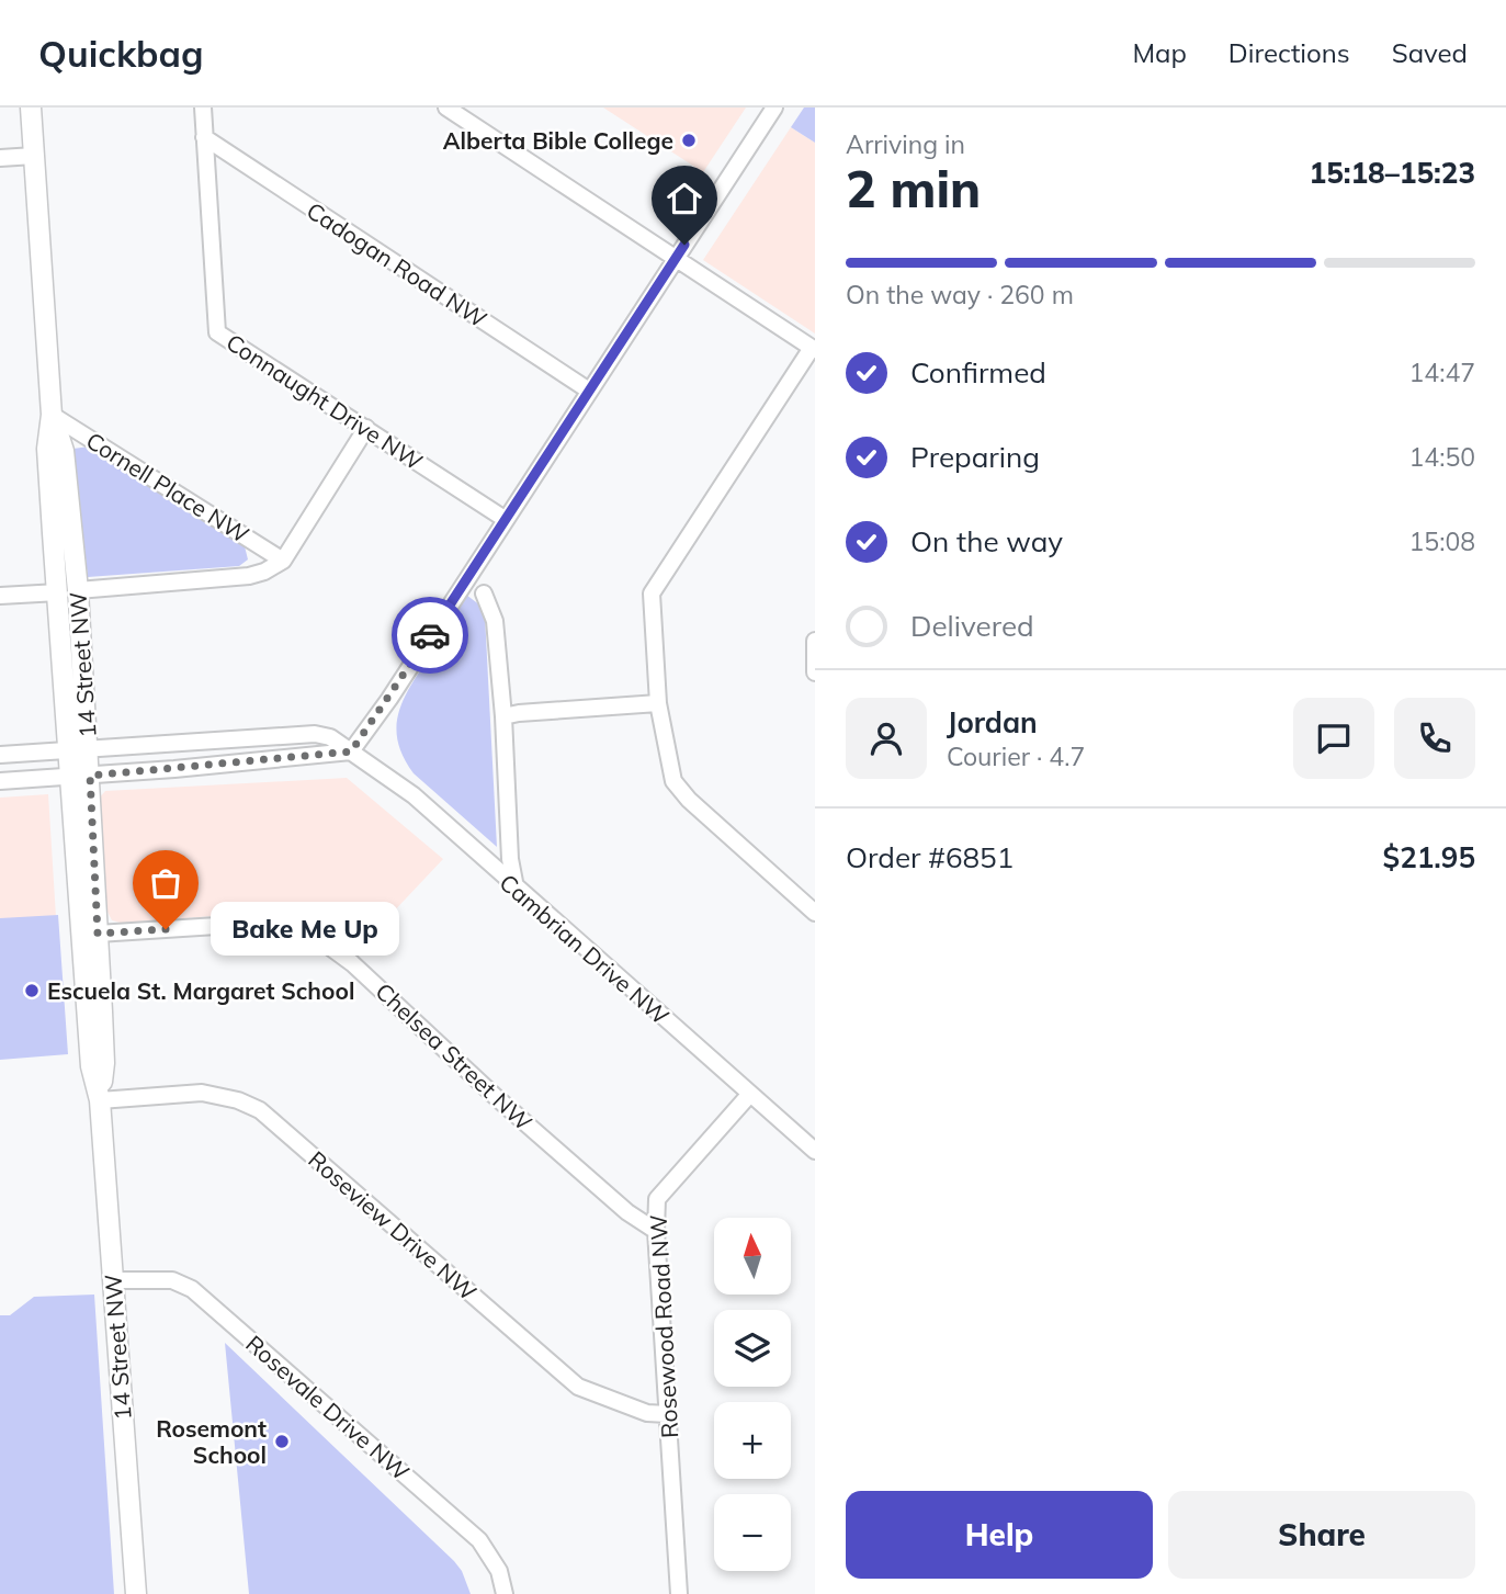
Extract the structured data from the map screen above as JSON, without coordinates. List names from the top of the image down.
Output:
{
  "streets": {
    "main road": ["14 Street NW"],
    "street": [
      "Cadogan Road NW",
      "Connaught Drive NW",
      "Cornell Place NW",
      "Cambrian Drive NW",
      "Chelsea Street NW",
      "Roseview Drive NW",
      "Rosewood Road NW",
      "Rosevale Drive NW"
    ]
  },
  "crossings": [
    ["Cadogan Road NW", "Connaught Drive NW"],
    ["Cornell Place NW", "14 Street NW"],
    ["14 Street NW", "Cambrian Drive NW"],
    ["14 Street NW", "Chelsea Street NW"],
    ["14 Street NW", "Roseview Drive NW"],
    ["14 Street NW", "Rosevale Drive NW"],
    ["Cambrian Drive NW", "Rosewood Road NW"],
    ["Chelsea Street NW", "Rosewood Road NW"],
    ["Roseview Drive NW", "Rosewood Road NW"]
  ],
  "places": [
    "Alberta Bible College",
    "Bake Me Up",
    "Escuela St. Margaret School",
    "Rosemont School"
  ],
  "north": "top",
  "page": {
    "header": "Quickbag",
    "nav": ["Map", "Directions", "Saved"],
    "heading": ["2 min", "Arriving in", "15:18–15:23"],
    "panel": [
      "Jordan",
      "Courier · 4.7",
      "Order #6851",
      "$21.95"
    ],
    "bar": "On the way · 260 m",
    "list": [
      ["Confirmed", "14:47"],
      ["Preparing", "14:50"],
      ["On the way", "15:08"],
      "Delivered"
    ],
    "bubble": "Bake Me Up",
    "map_buttons": ["+", "−"],
    "buttons": ["Help", "Share"]
  }
}
